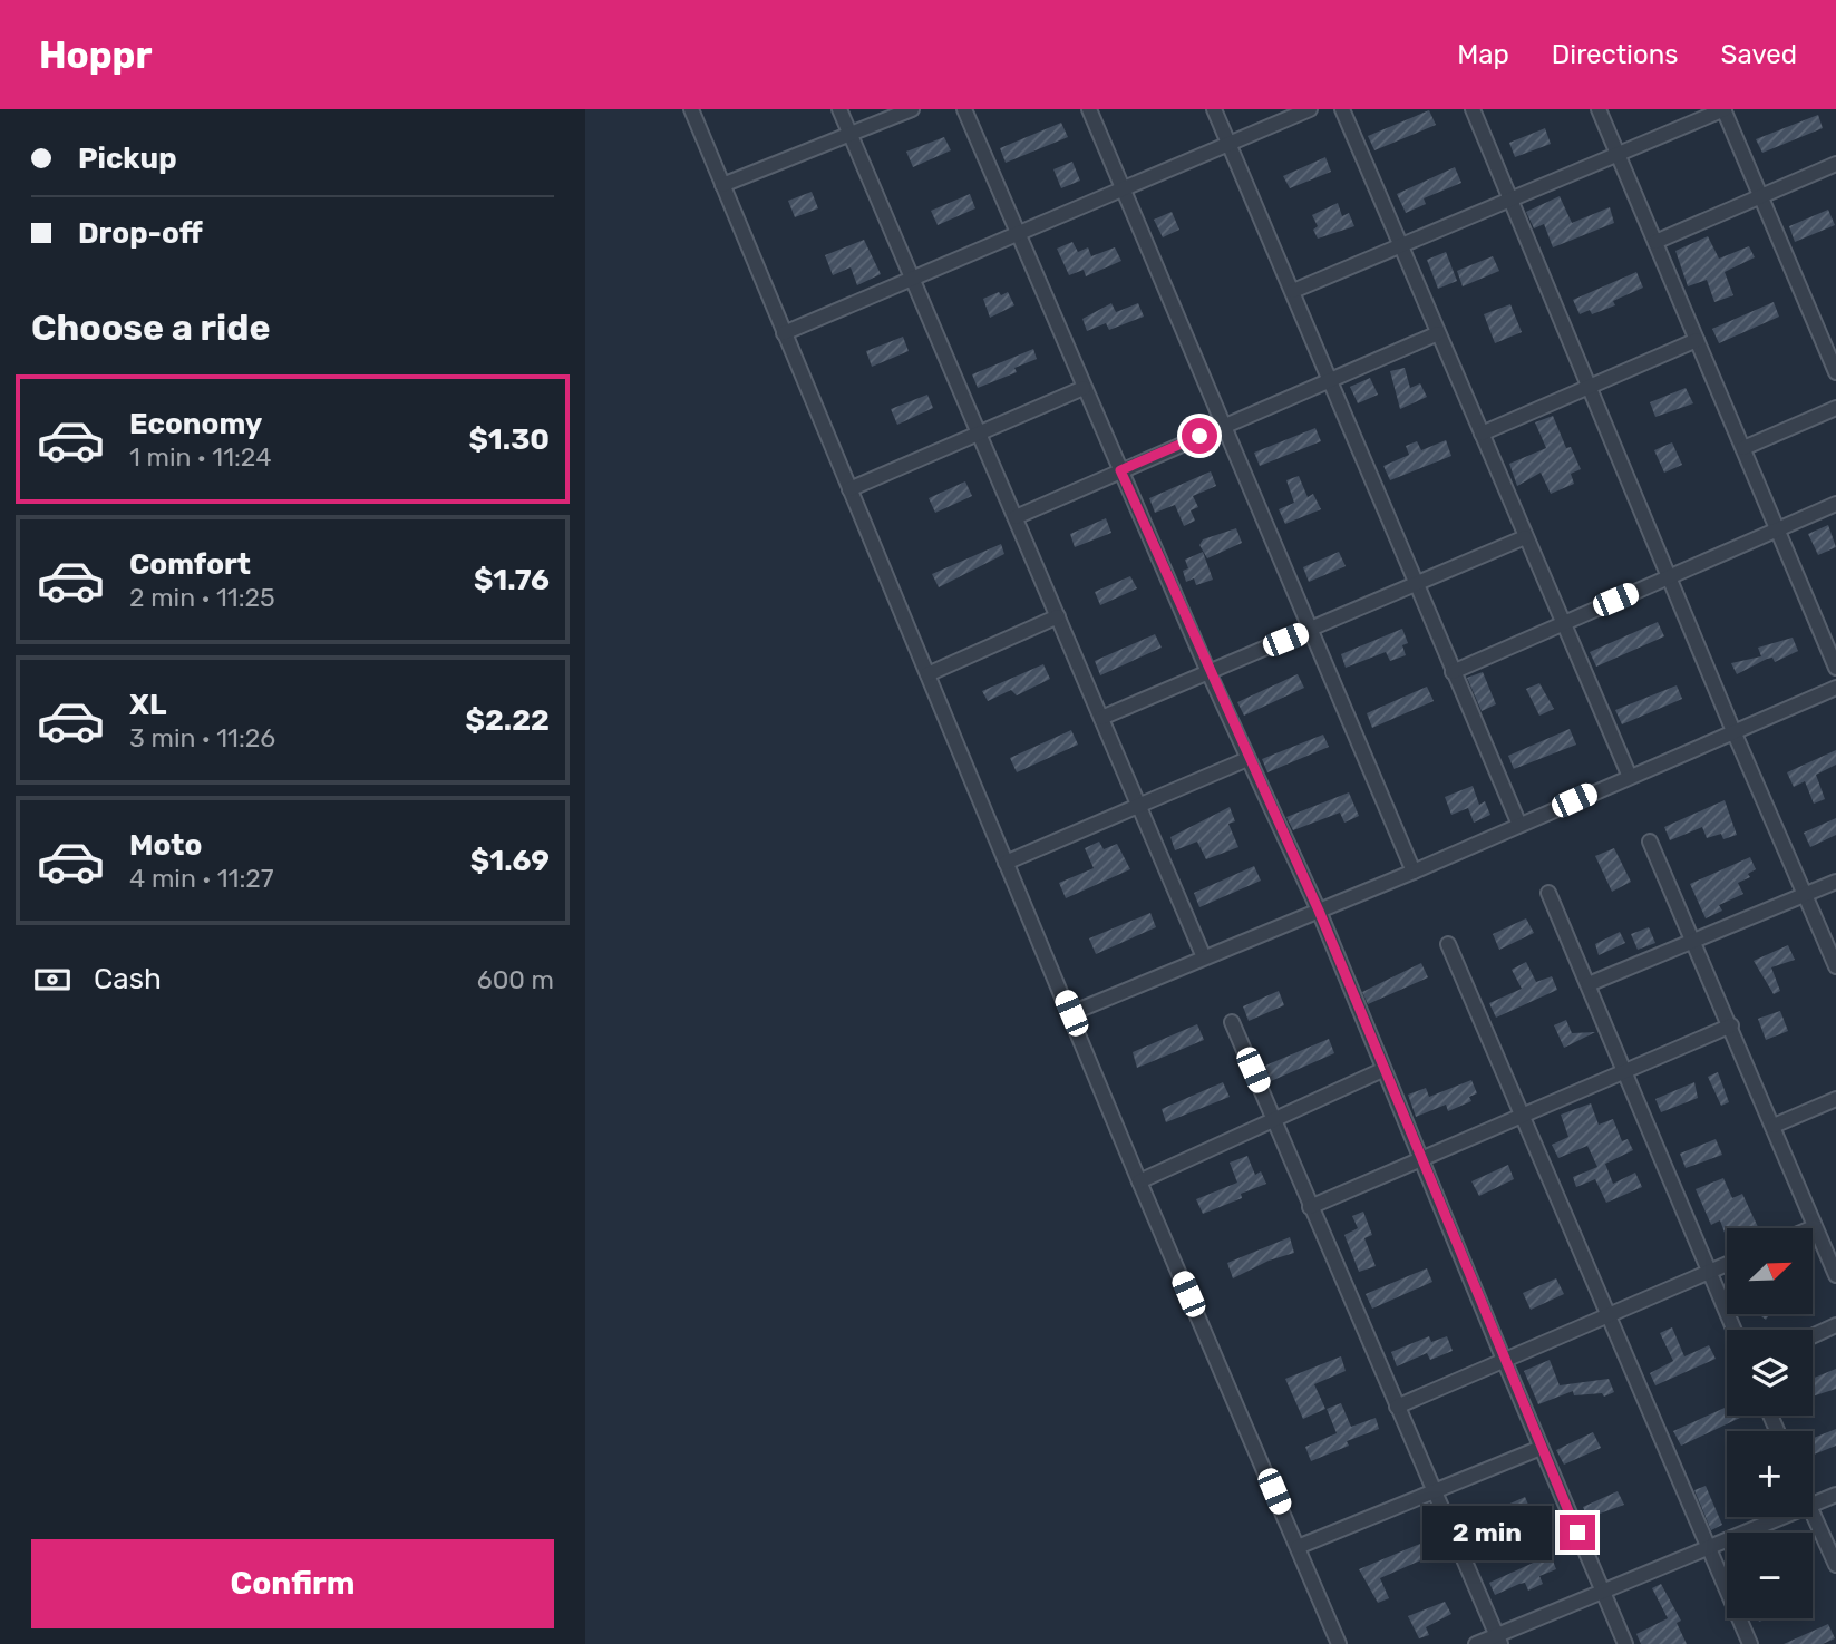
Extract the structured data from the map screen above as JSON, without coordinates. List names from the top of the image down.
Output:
{
  "north": "top right",
  "page": {
    "header": "Hoppr",
    "nav": ["Map", "Directions", "Saved"],
    "banner": ["Pickup", "Drop-off"],
    "heading": "Choose a ride",
    "list": [
      {
        "name": "Economy",
        "note": "1 min · 11:24",
        "value": "$1.30"
      },
      {
        "name": "Comfort",
        "note": "2 min · 11:25",
        "value": "$1.76"
      },
      {
        "name": "XL",
        "note": "3 min · 11:26",
        "value": "$2.22"
      },
      {
        "name": "Moto",
        "note": "4 min · 11:27",
        "value": "$1.69"
      }
    ],
    "pay": ["Cash", "600 m"],
    "map_buttons": ["+", "−"],
    "bubble": "2 min",
    "buttons": "Confirm"
  }
}
